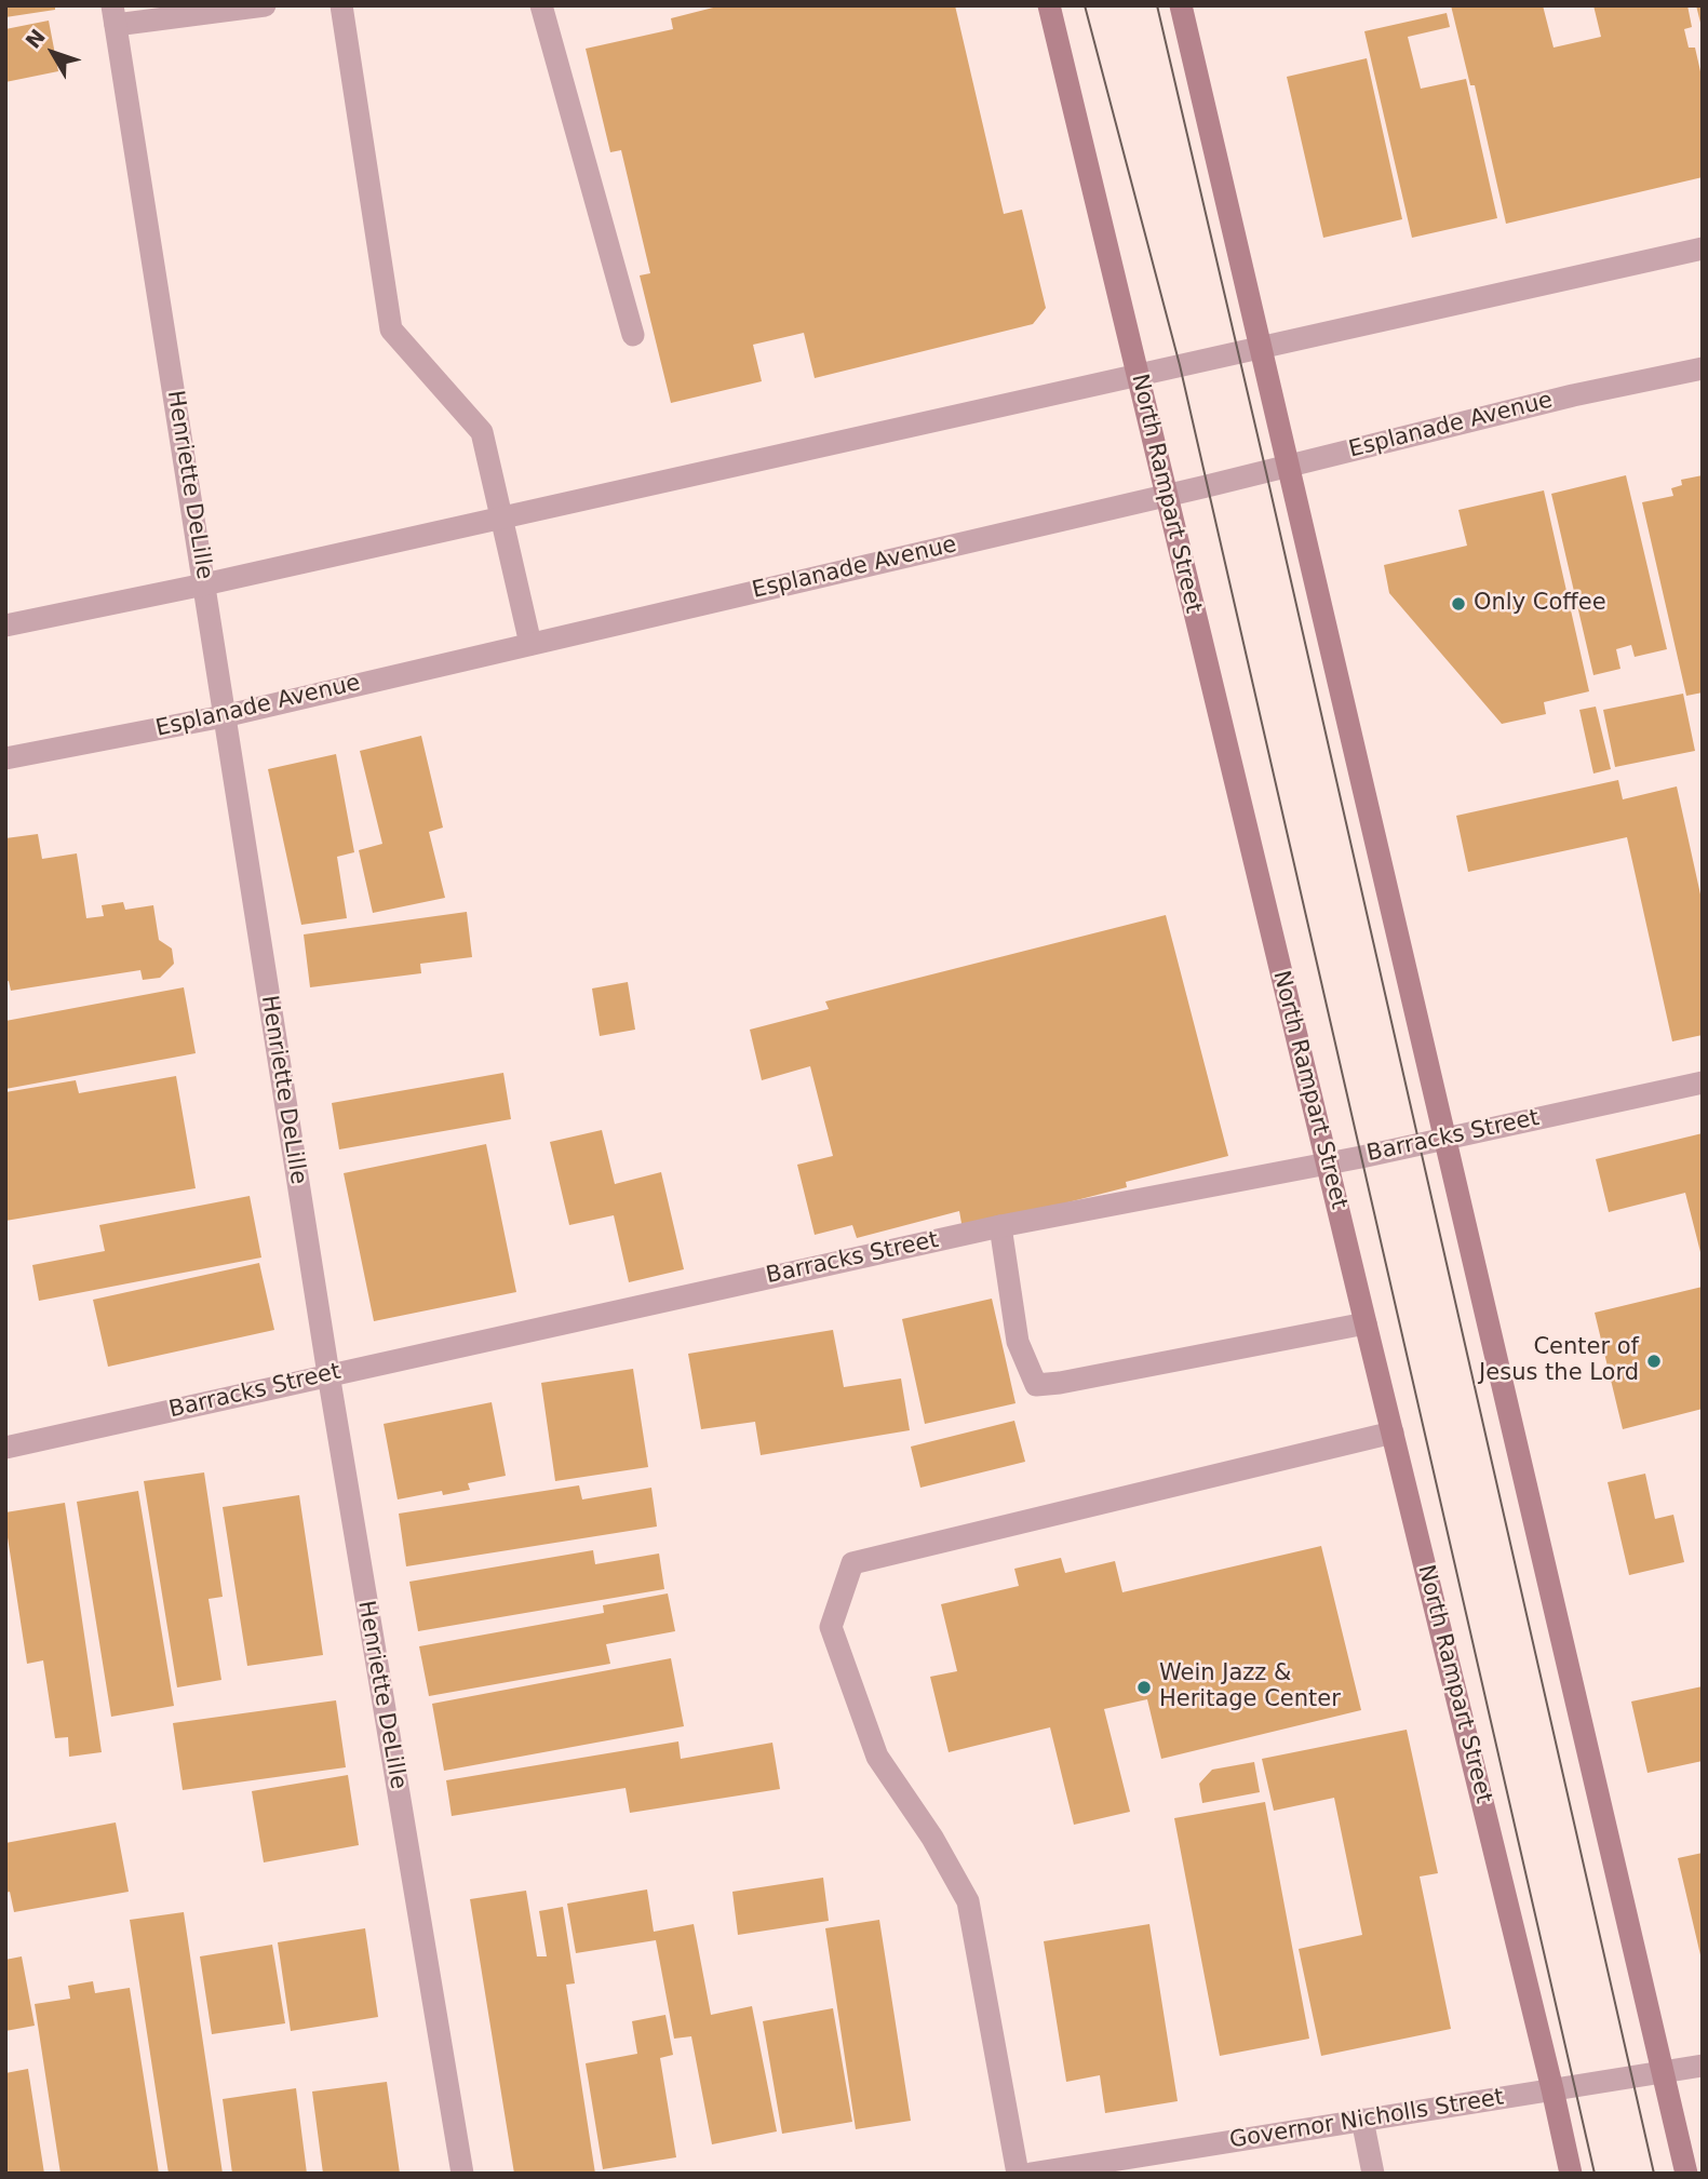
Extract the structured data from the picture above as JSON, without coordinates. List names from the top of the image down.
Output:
{
  "streets": {
    "main road": ["North Rampart Street"],
    "street": [
      "Esplanade Avenue",
      "Henriette DeLille",
      "Barracks Street",
      "Governor Nicholls Street"
    ]
  },
  "crossings": [
    ["Esplanade Avenue", "Henriette DeLille"],
    ["Esplanade Avenue", "North Rampart Street"],
    ["Henriette DeLille", "Barracks Street"],
    ["North Rampart Street", "Barracks Street"],
    ["North Rampart Street", "Governor Nicholls Street"]
  ],
  "places": ["Only Coffee", "Center of Jesus the Lord", "Wein Jazz & Heritage Center"],
  "north": "top left"
}
